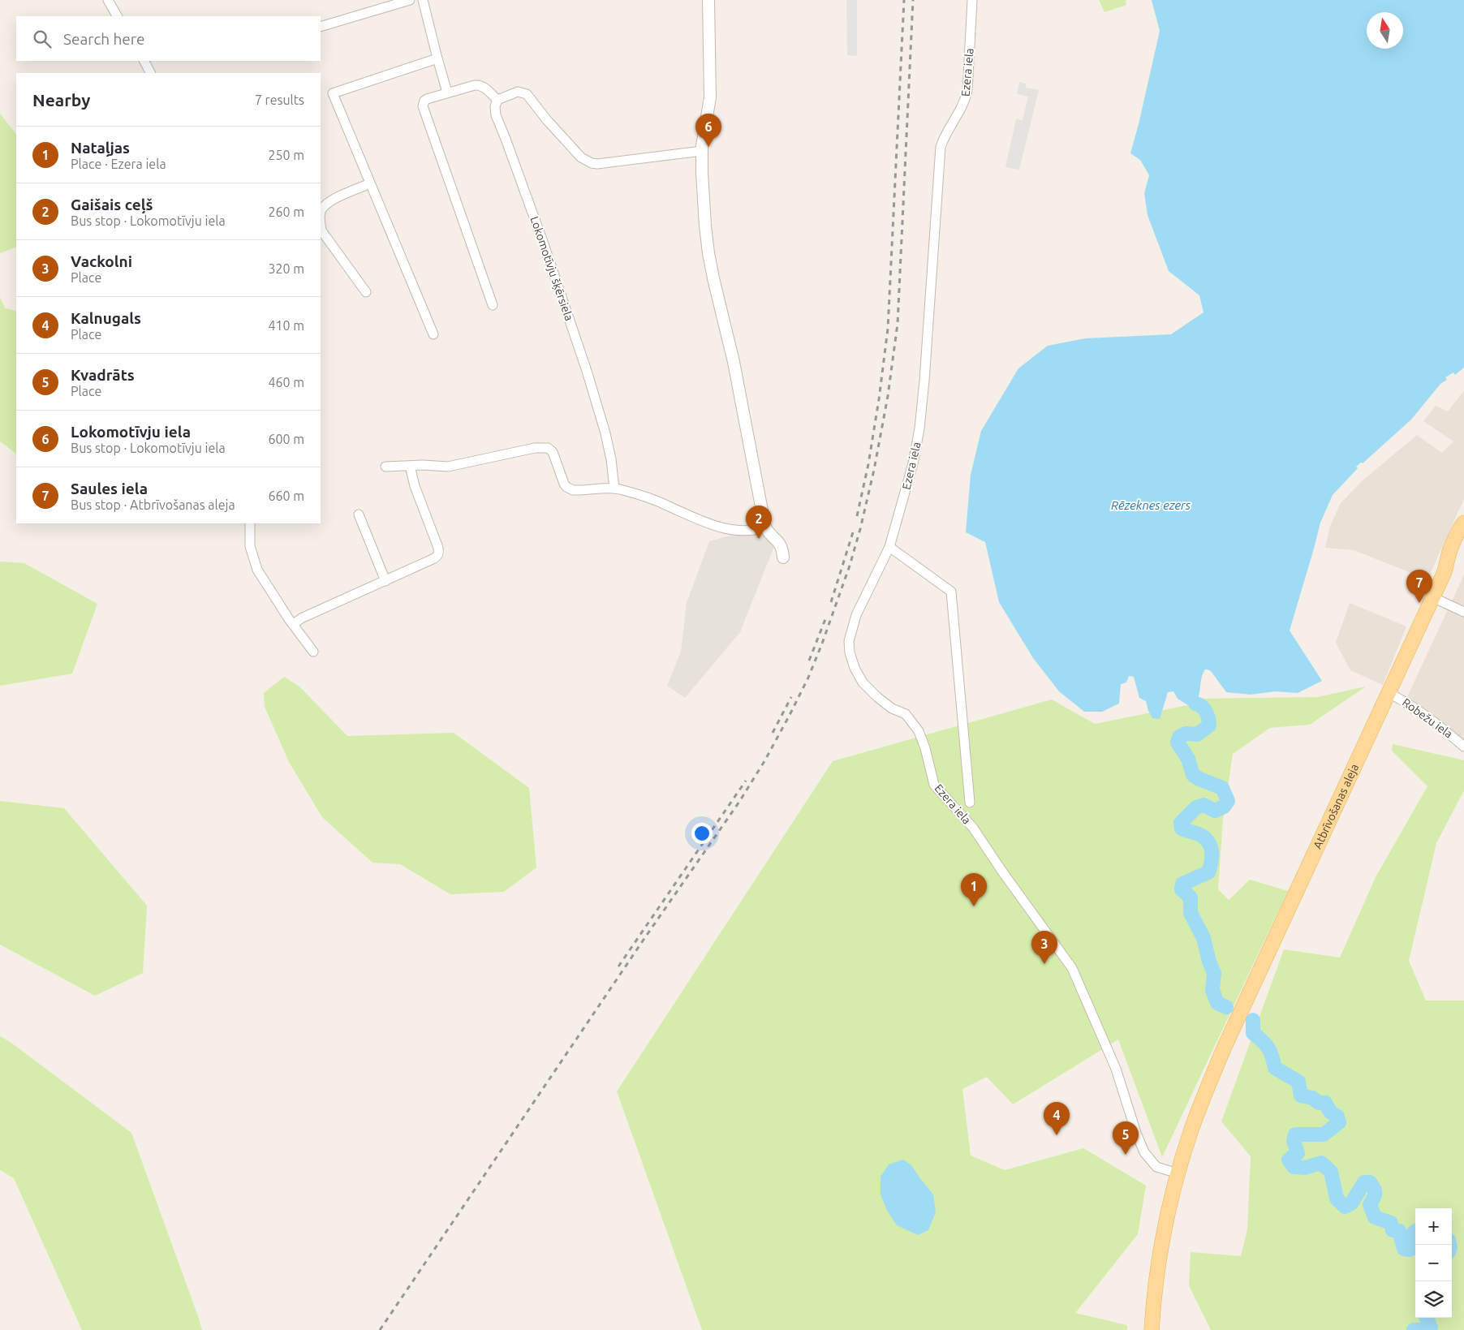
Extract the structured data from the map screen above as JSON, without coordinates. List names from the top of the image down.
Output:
{
  "streets": {
    "main road": ["Atbrīvošanas aleja"],
    "street": ["Ezera iela", "Lokomotīvju šķērsiela", "Robežu iela"]
  },
  "crossings": [
    ["Ezera iela", "Atbrīvošanas aleja"],
    ["Robežu iela", "Atbrīvošanas aleja"]
  ],
  "water": ["Rēzeknes ezers"],
  "north": "top",
  "page": {
    "search": "Search here",
    "heading": ["Nearby", "7 results"],
    "pins": [
      "6",
      "2",
      "7",
      "1",
      "3",
      "4",
      "5"
    ],
    "list": [
      {
        "mark": "1",
        "name": "Nataļjas",
        "note": "Place · Ezera iela",
        "value": "250 m"
      },
      {
        "mark": "2",
        "name": "Gaišais ceļš",
        "note": "Bus stop · Lokomotīvju iela",
        "value": "260 m"
      },
      {
        "mark": "3",
        "name": "Vackolni",
        "note": "Place",
        "value": "320 m"
      },
      {
        "mark": "4",
        "name": "Kalnugals",
        "note": "Place",
        "value": "410 m"
      },
      {
        "mark": "5",
        "name": "Kvadrāts",
        "note": "Place",
        "value": "460 m"
      },
      {
        "mark": "6",
        "name": "Lokomotīvju iela",
        "note": "Bus stop · Lokomotīvju iela",
        "value": "600 m"
      },
      {
        "mark": "7",
        "name": "Saules iela",
        "note": "Bus stop · Atbrīvošanas aleja",
        "value": "660 m"
      }
    ],
    "map_buttons": ["+", "−"]
  }
}
